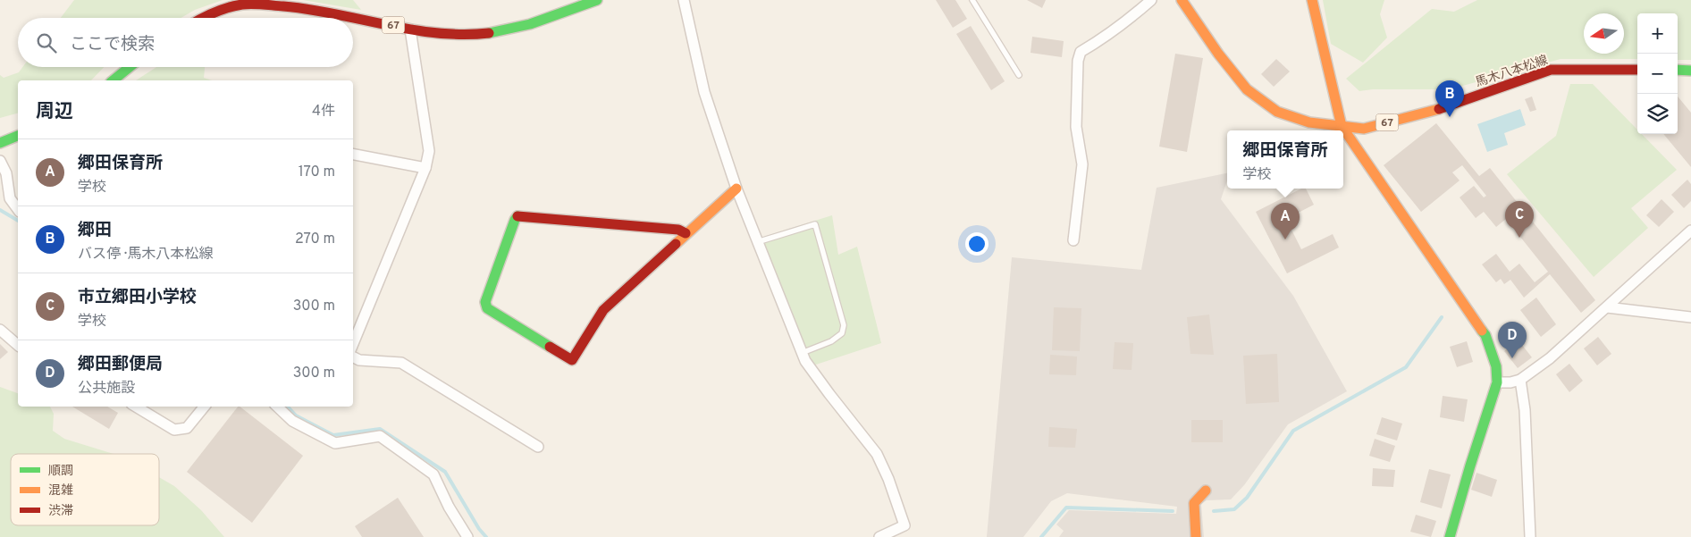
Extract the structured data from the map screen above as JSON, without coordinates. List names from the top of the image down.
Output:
{
  "streets": {
    "street": ["67", "馬木八本松線"]
  },
  "legend": ["順調", "混雑", "渋滞"],
  "north": "left",
  "page": {
    "map_buttons": ["+", "−"],
    "search": "ここで検索",
    "pins": [
      "B",
      "C",
      "A",
      "D"
    ],
    "heading": ["周辺", "4件"],
    "popup": ["郷田保育所", "学校"],
    "list": [
      {
        "mark": "A",
        "name": "郷田保育所",
        "note": "学校",
        "value": "170 m"
      },
      {
        "mark": "B",
        "name": "郷田",
        "note": "バス停 · 馬木八本松線",
        "value": "270 m"
      },
      {
        "mark": "C",
        "name": "市立郷田小学校",
        "note": "学校",
        "value": "300 m"
      },
      {
        "mark": "D",
        "name": "郷田郵便局",
        "note": "公共施設",
        "value": "300 m"
      }
    ]
  }
}
